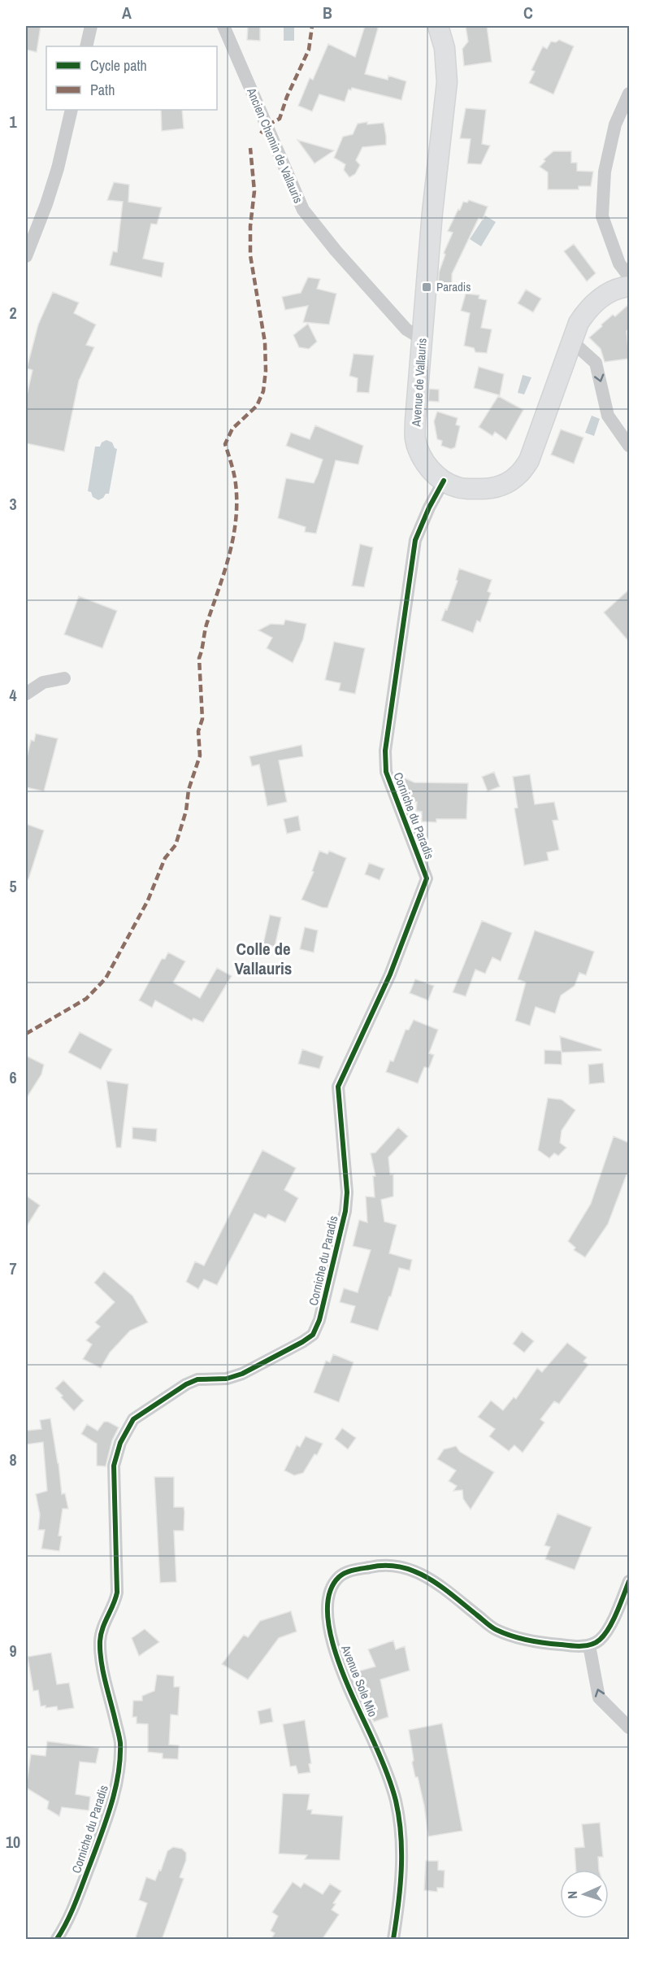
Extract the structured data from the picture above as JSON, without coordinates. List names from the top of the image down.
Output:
{
  "streets": {
    "main road": ["Avenue de Vallauris"],
    "street": ["Ancien Chemin de Vallauris", "Corniche du Paradis", "Avenue Sole Mio"]
  },
  "crossings": [
    ["Ancien Chemin de Vallauris", "Avenue de Vallauris"],
    ["Avenue de Vallauris", "Corniche du Paradis"]
  ],
  "districts": ["Colle de Vallauris"],
  "places": {
    "transit": ["Paradis"]
  },
  "legend": ["Cycle path", "Path"],
  "north": "left",
  "grid": {
    "columns": ["A", "B", "C"],
    "rows": [
      "1",
      "2",
      "3",
      "4",
      "5",
      "6",
      "7",
      "8",
      "9",
      "10"
    ]
  }
}
